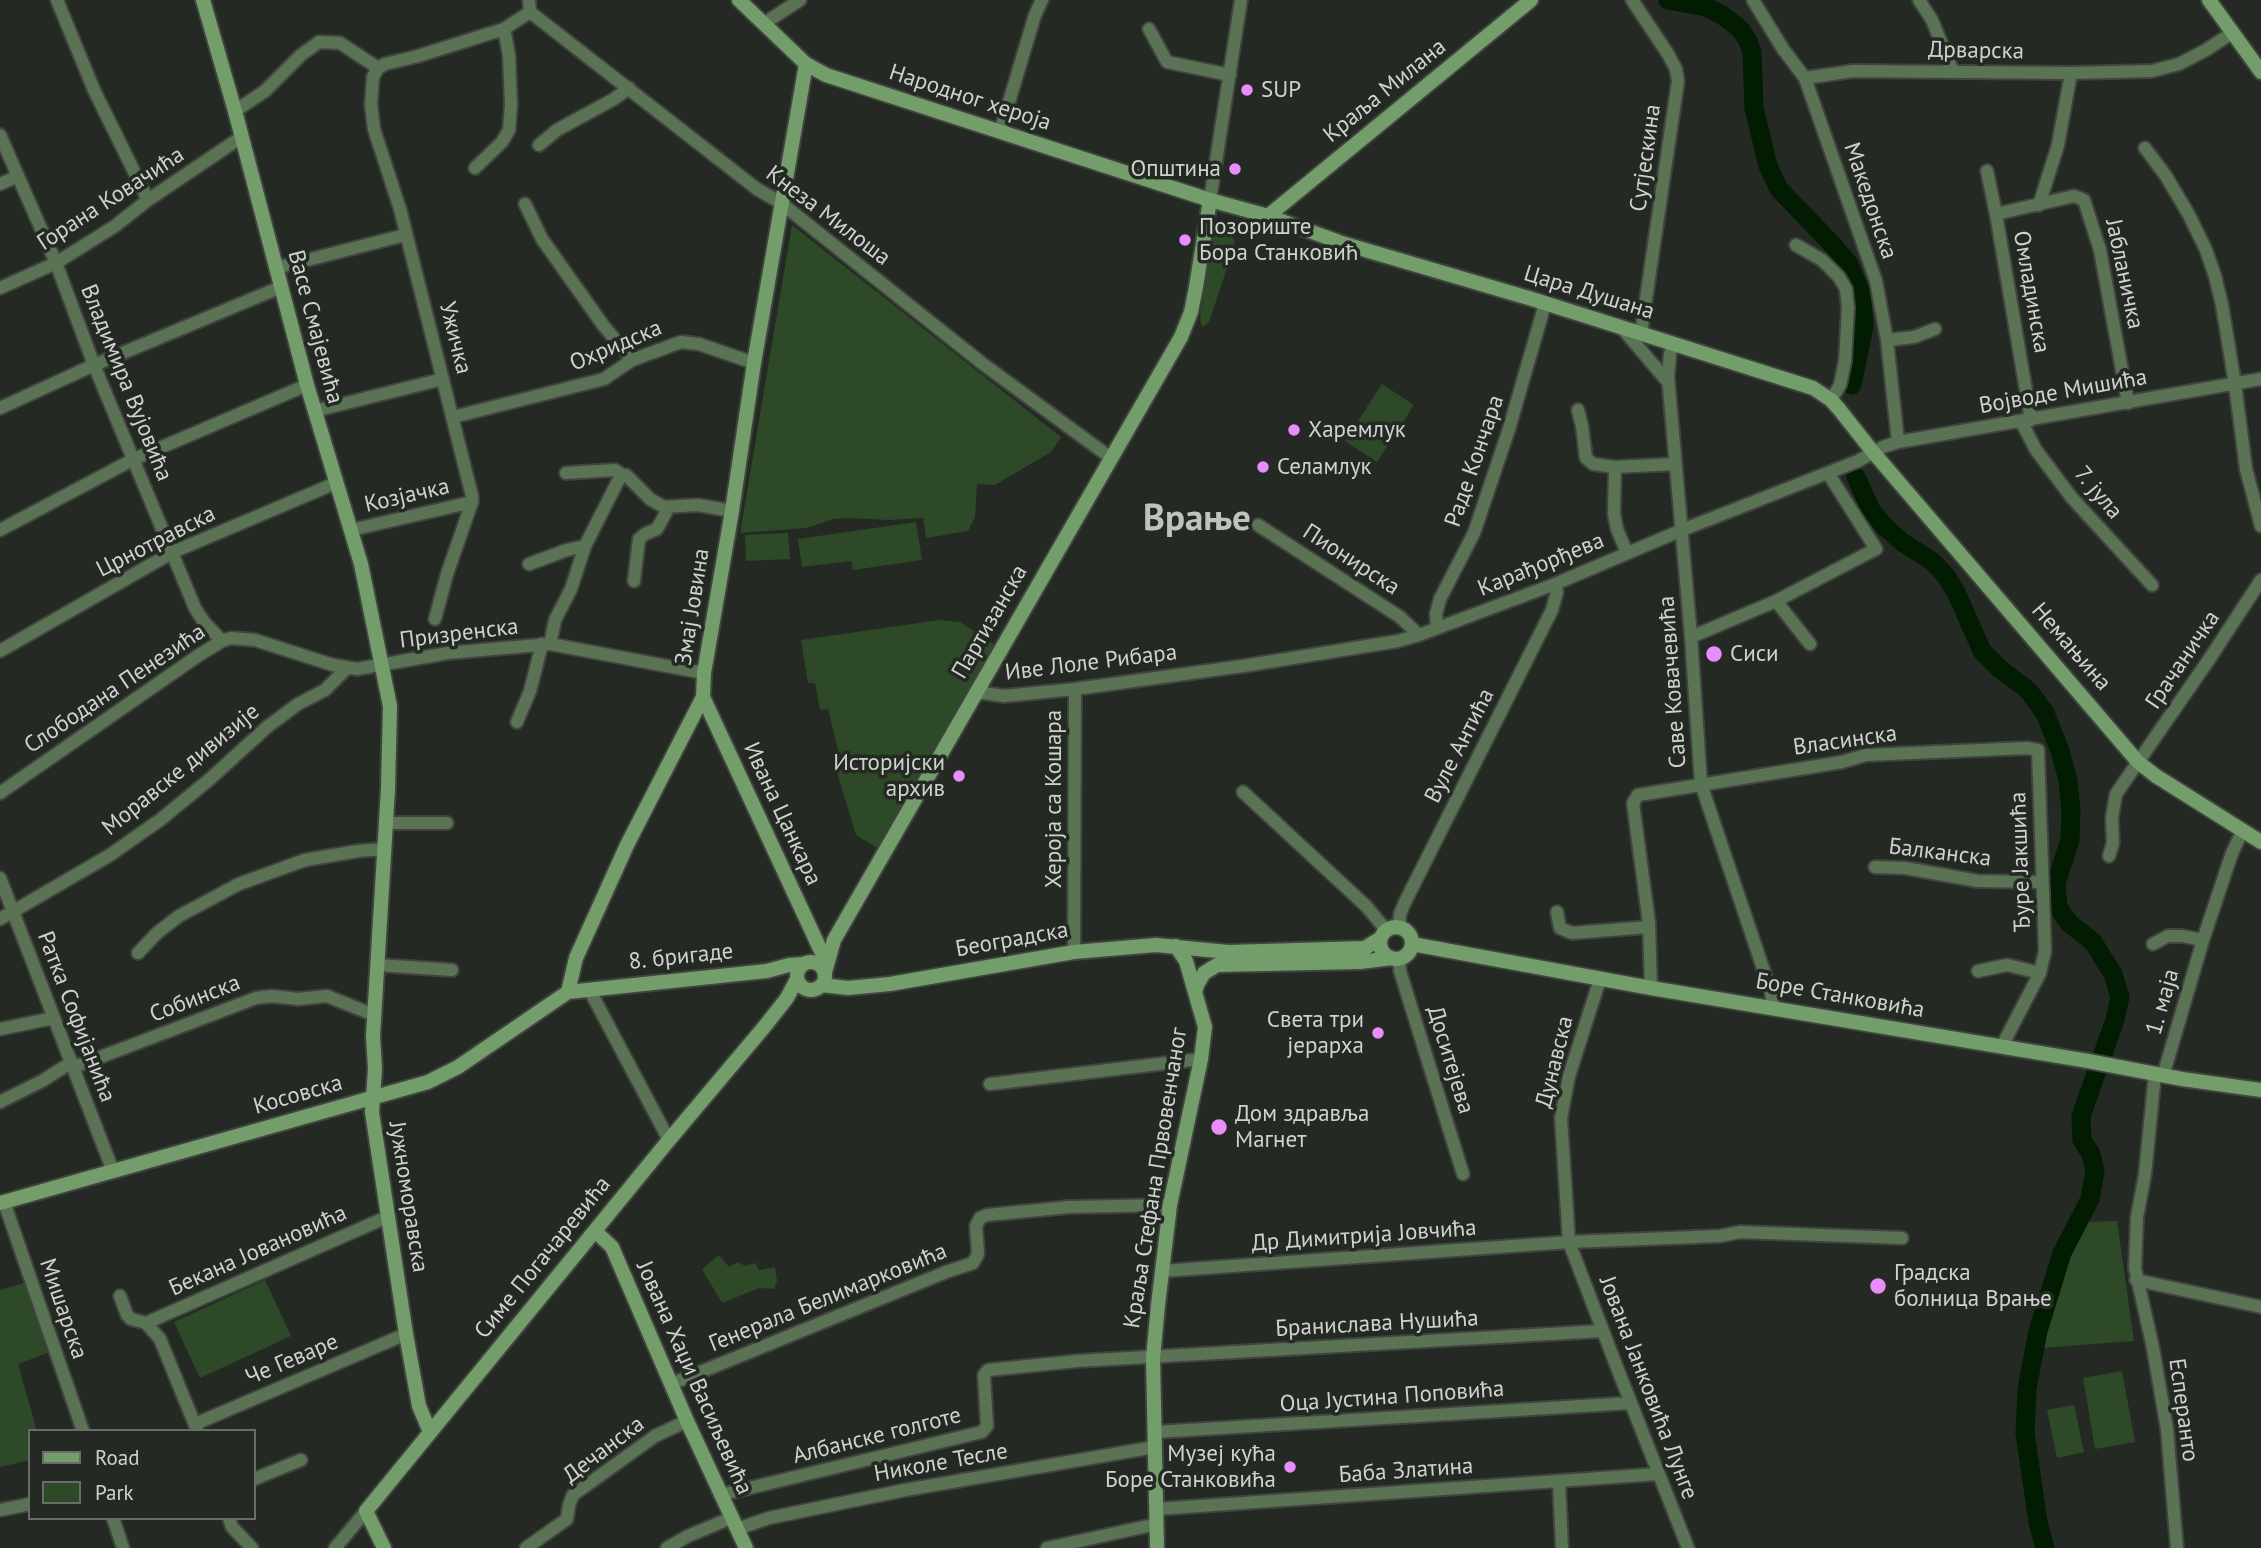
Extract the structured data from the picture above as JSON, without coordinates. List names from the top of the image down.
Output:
{
  "streets": {
    "street": [
      "Дрварска",
      "Краља Милана",
      "Народног хероја",
      "Сутјескина",
      "Горана Ковачића",
      "Македонска",
      "Кнеза Милоша",
      "Јабланичка",
      "Омладинска",
      "Цара Душана",
      "Васе Смајевића",
      "Ужичка",
      "Охридска",
      "Владимира Вујовића",
      "Војводе Мишића",
      "Раде Кончара",
      "7. јула",
      "Козјачка",
      "Црнотравска",
      "Пионирска",
      "Карађорђева",
      "Змај Јовина",
      "Партизанска",
      "Призренска",
      "Немањина",
      "Грачаничка",
      "Иве Лоле Рибара",
      "Саве Ковачевића",
      "Слободана Пенезића",
      "Власинска",
      "Вуле Антића",
      "Моравске дивизије",
      "Хероја са Кошара",
      "Ивана Цанкара",
      "Балканска",
      "Ђуре Јакшића",
      "Београдска",
      "8. бригаде",
      "Боре Станковића",
      "Собинска",
      "1. маја",
      "Ратка Софијанића",
      "Доситејева",
      "Дунавска",
      "Косовска",
      "Краља Стефана Првовенчаног",
      "Јужноморавска",
      "Др Димитрија Јовчића",
      "Бекана Јовановића",
      "Симе Погачаревића",
      "Генерала Белимарковића",
      "Мишарска",
      "Бранислава Нушића",
      "Че Геваре",
      "Јована Хаџи Васиљевића",
      "Јована Јанковића Лунге",
      "Оца Јустина Поповића",
      "Есперанто",
      "Албанске голготе",
      "Дечанска",
      "Николе Тесле",
      "Баба Златина"
    ]
  },
  "crossings": [
    ["Дрварска", "Македонска"],
    ["Краља Милана", "Народног хероја"],
    ["Краља Милана", "Цара Душана"],
    ["Народног хероја", "Цара Душана"],
    ["Народног хероја", "Змај Јовина"],
    ["Народног хероја", "Партизанска"],
    ["Сутјескина", "Цара Душана"],
    ["Горана Ковачића", "Васе Смајевића"],
    ["Горана Ковачића", "Владимира Вујовића"],
    ["Македонска", "Војводе Мишића"],
    ["Кнеза Милоша", "Змај Јовина"],
    ["Кнеза Милоша", "Партизанска"],
    ["Јабланичка", "Омладинска"],
    ["Јабланичка", "Војводе Мишића"],
    ["Омладинска", "Војводе Мишића"],
    ["Омладинска", "7. јула"],
    ["Цара Душана", "Војводе Мишића"],
    ["Цара Душана", "Раде Кончара"],
    ["Цара Душана", "Карађорђева"],
    ["Цара Душана", "Немањина"],
    ["Цара Душана", "Саве Ковачевића"],
    ["Васе Смајевића", "Козјачка"],
    ["Васе Смајевића", "Црнотравска"],
    ["Васе Смајевића", "Призренска"],
    ["Васе Смајевића", "Слободана Пенезића"],
    ["Васе Смајевића", "Јужноморавска"],
    ["Ужичка", "Охридска"],
    ["Ужичка", "Козјачка"],
    ["Охридска", "Змај Јовина"],
    ["Владимира Вујовића", "Црнотравска"],
    ["Владимира Вујовића", "Слободана Пенезића"],
    ["Војводе Мишића", "7. јула"],
    ["Војводе Мишића", "Карађорђева"],
    ["Војводе Мишића", "Немањина"],
    ["Раде Кончара", "Карађорђева"],
    ["Пионирска", "Карађорђева"],
    ["Карађорђева", "Немањина"],
    ["Карађорђева", "Иве Лоле Рибара"],
    ["Карађорђева", "Саве Ковачевића"],
    ["Карађорђева", "Вуле Антића"],
    ["Змај Јовина", "Призренска"],
    ["Змај Јовина", "Ивана Цанкара"],
    ["Змај Јовина", "Косовска"],
    ["Партизанска", "Иве Лоле Рибара"],
    ["Партизанска", "Ивана Цанкара"],
    ["Партизанска", "Београдска"],
    ["Партизанска", "8. бригаде"],
    ["Партизанска", "Симе Погачаревића"],
    ["Призренска", "Слободана Пенезића"],
    ["Призренска", "Јужноморавска"],
    ["Немањина", "Грачаничка"],
    ["Немањина", "1. маја"],
    ["Иве Лоле Рибара", "Хероја са Кошара"],
    ["Саве Ковачевића", "Власинска"],
    ["Саве Ковачевића", "Боре Станковића"],
    ["Слободана Пенезића", "Моравске дивизије"],
    ["Слободана Пенезића", "Јужноморавска"],
    ["Власинска", "Ђуре Јакшића"],
    ["Власинска", "Боре Станковића"],
    ["Вуле Антића", "Београдска"],
    ["Вуле Антића", "Боре Станковића"],
    ["Вуле Антића", "Доситејева"],
    ["Моравске дивизије", "Ратка Софијанића"],
    ["Хероја са Кошара", "Београдска"],
    ["Балканска", "Ђуре Јакшића"],
    ["Ђуре Јакшића", "Боре Станковића"],
    ["Београдска", "8. бригаде"],
    ["Београдска", "Боре Станковића"],
    ["Београдска", "Доситејева"],
    ["Београдска", "Краља Стефана Првовенчаног"],
    ["Београдска", "Симе Погачаревића"],
    ["8. бригаде", "Косовска"],
    ["8. бригаде", "Симе Погачаревића"],
    ["Боре Станковића", "1. маја"],
    ["Боре Станковића", "Доситејева"],
    ["Боре Станковића", "Дунавска"],
    ["Боре Станковића", "Есперанто"],
    ["Собинска", "Ратка Софијанића"],
    ["Собинска", "Јужноморавска"],
    ["1. маја", "Есперанто"],
    ["Ратка Софијанића", "Косовска"],
    ["Дунавска", "Др Димитрија Јовчића"],
    ["Дунавска", "Јована Јанковића Лунге"],
    ["Косовска", "Јужноморавска"],
    ["Косовска", "Мишарска"],
    ["Краља Стефана Првовенчаног", "Др Димитрија Јовчића"],
    ["Краља Стефана Првовенчаног", "Генерала Белимарковића"],
    ["Краља Стефана Првовенчаног", "Бранислава Нушића"],
    ["Краља Стефана Првовенчаног", "Оца Јустина Поповића"],
    ["Краља Стефана Првовенчаног", "Албанске голготе"],
    ["Краља Стефана Првовенчаног", "Николе Тесле"],
    ["Краља Стефана Првовенчаног", "Баба Златина"],
    ["Јужноморавска", "Бекана Јовановића"],
    ["Јужноморавска", "Симе Погачаревића"],
    ["Јужноморавска", "Че Геваре"],
    ["Др Димитрија Јовчића", "Јована Јанковића Лунге"],
    ["Симе Погачаревића", "Јована Хаџи Васиљевића"],
    ["Генерала Белимарковића", "Јована Хаџи Васиљевића"],
    ["Бранислава Нушића", "Јована Јанковића Лунге"],
    ["Бранислава Нушића", "Албанске голготе"],
    ["Јована Хаџи Васиљевића", "Албанске голготе"],
    ["Јована Хаџи Васиљевића", "Дечанска"],
    ["Јована Хаџи Васиљевића", "Николе Тесле"],
    ["Јована Јанковића Лунге", "Оца Јустина Поповића"],
    ["Јована Јанковића Лунге", "Баба Златина"],
    ["Оца Јустина Поповића", "Николе Тесле"]
  ],
  "districts": ["Врање"],
  "places": [
    "SUP",
    "Општина",
    "Позориште Бора Станковић",
    "Харемлук",
    "Селамлук",
    "Сиси",
    "Историјски архив",
    "Света три јерарха",
    "Дом здравља Магнет",
    "Градска болница Врање",
    "Музеј кућа Боре Станковића"
  ],
  "legend": ["Road", "Park"]
}
